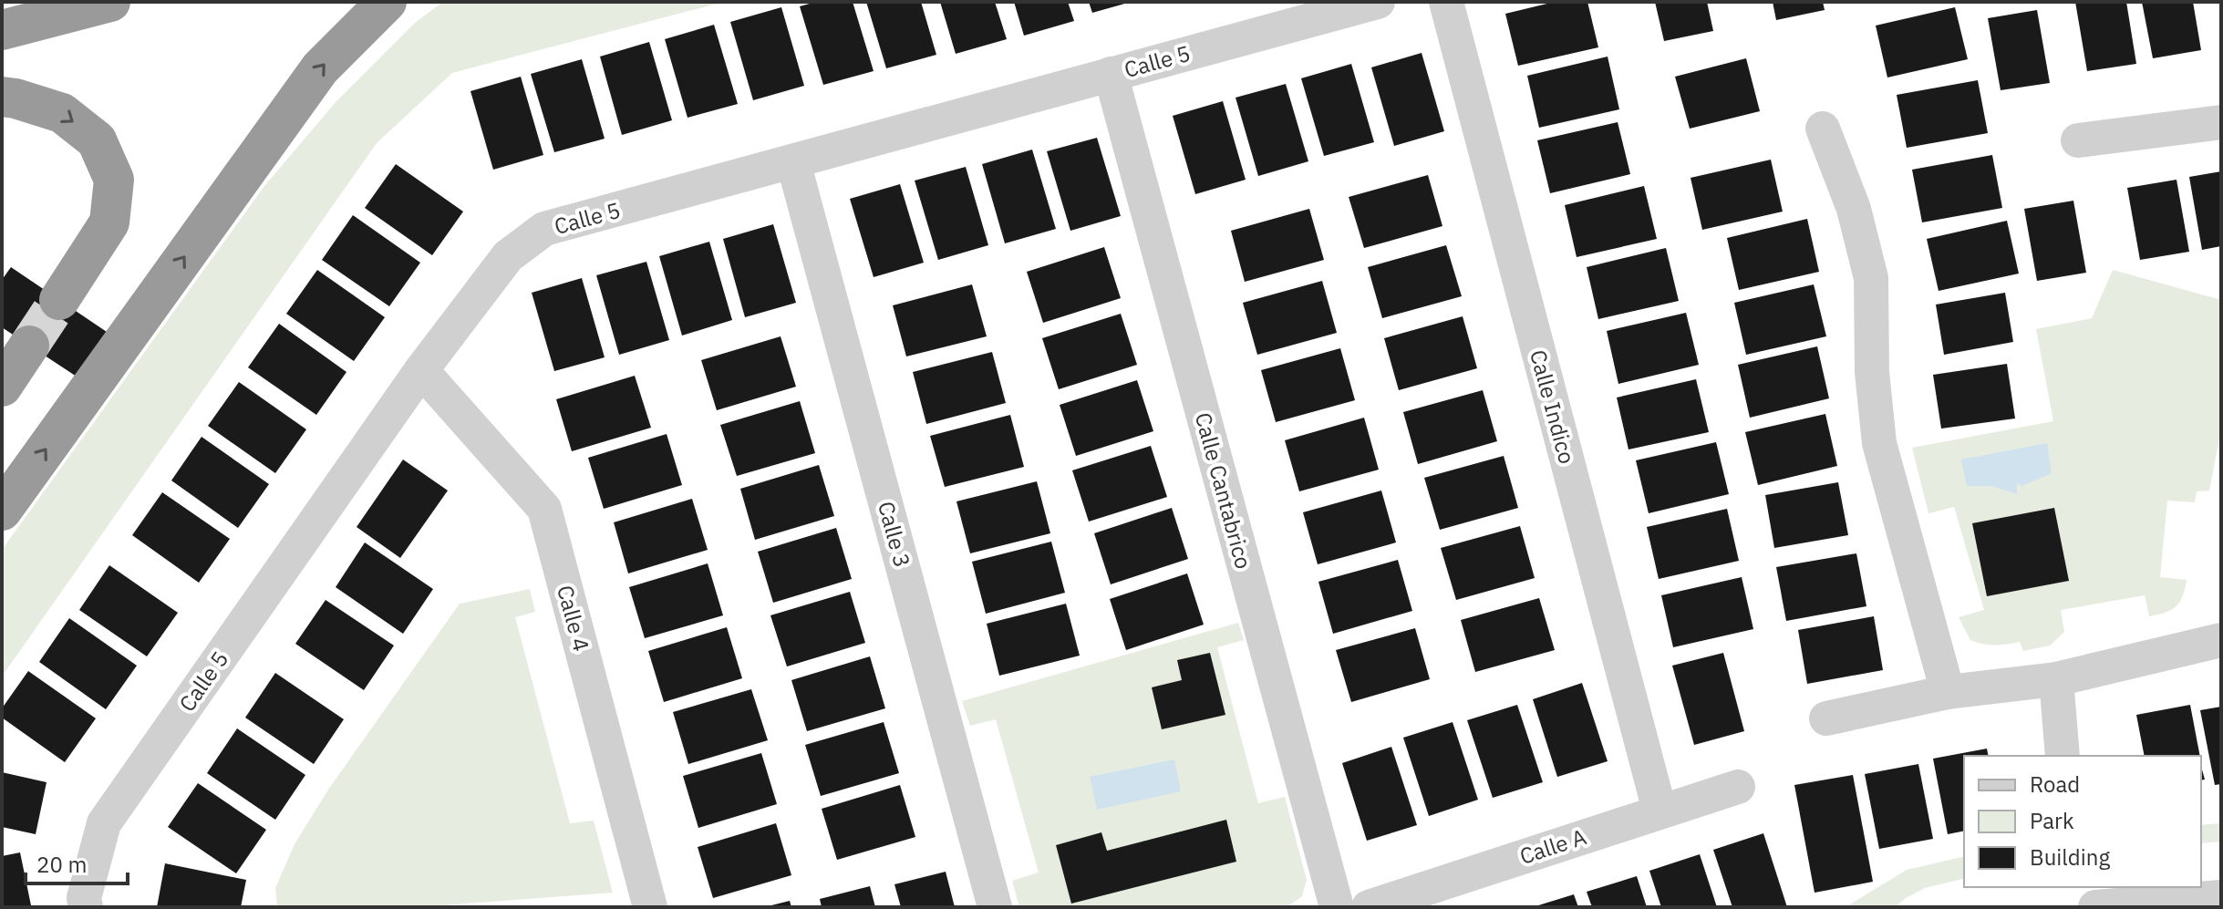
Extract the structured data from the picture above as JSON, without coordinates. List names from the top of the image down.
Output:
{
  "streets": {
    "street": [
      "Calle 5",
      "Calle Indico",
      "Calle Cantabrico",
      "Calle 3",
      "Calle 4",
      "Calle A"
    ]
  },
  "crossings": [
    ["Calle 5", "Calle Cantabrico"],
    ["Calle 5", "Calle 3"],
    ["Calle 5", "Calle 4"],
    ["Calle Indico", "Calle A"]
  ],
  "legend": ["Road", "Park", "Building"],
  "scale_bar": "20 m"
}
